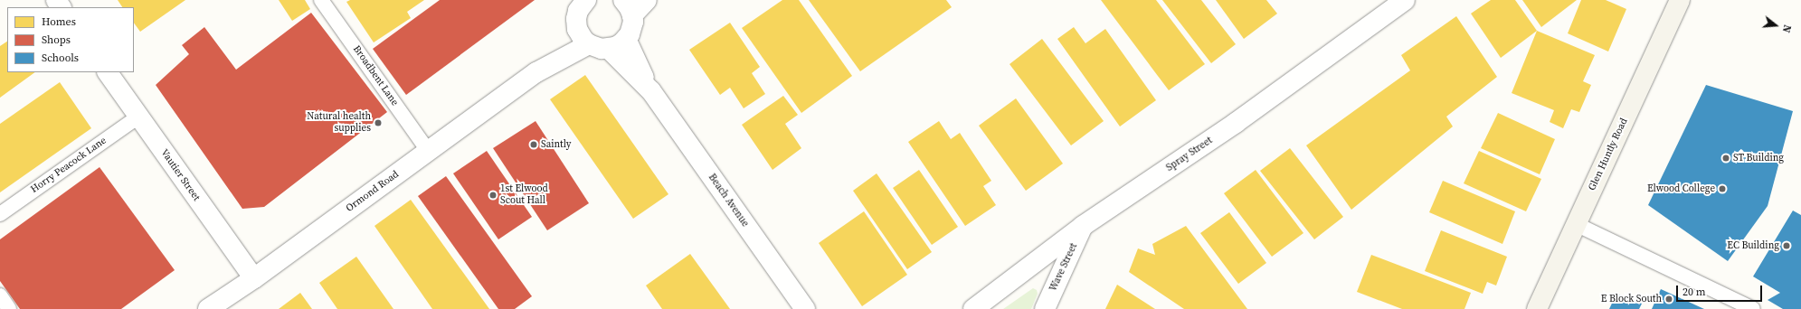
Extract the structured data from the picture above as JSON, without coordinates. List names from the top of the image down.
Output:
{
  "streets": {
    "main road": ["Glen Huntly Road"],
    "street": [
      "Spray Street",
      "Vautier Street",
      "Ormond Road",
      "Beach Avenue",
      "Wave Street"
    ],
    "lane": ["Broadbent Lane", "Horry Peacock Lane"]
  },
  "crossings": [
    ["Broadbent Lane", "Ormond Road"],
    ["Spray Street", "Wave Street"],
    ["Horry Peacock Lane", "Vautier Street"],
    ["Vautier Street", "Ormond Road"]
  ],
  "places": [
    "Natural health supplies",
    "Saintly",
    "ST Building",
    "Elwood College",
    "1st Elwood Scout Hall",
    "EC Building",
    "E Block South"
  ],
  "legend": ["Homes", "Shops", "Schools"],
  "scale_bar": "20 m",
  "north": "right"
}
